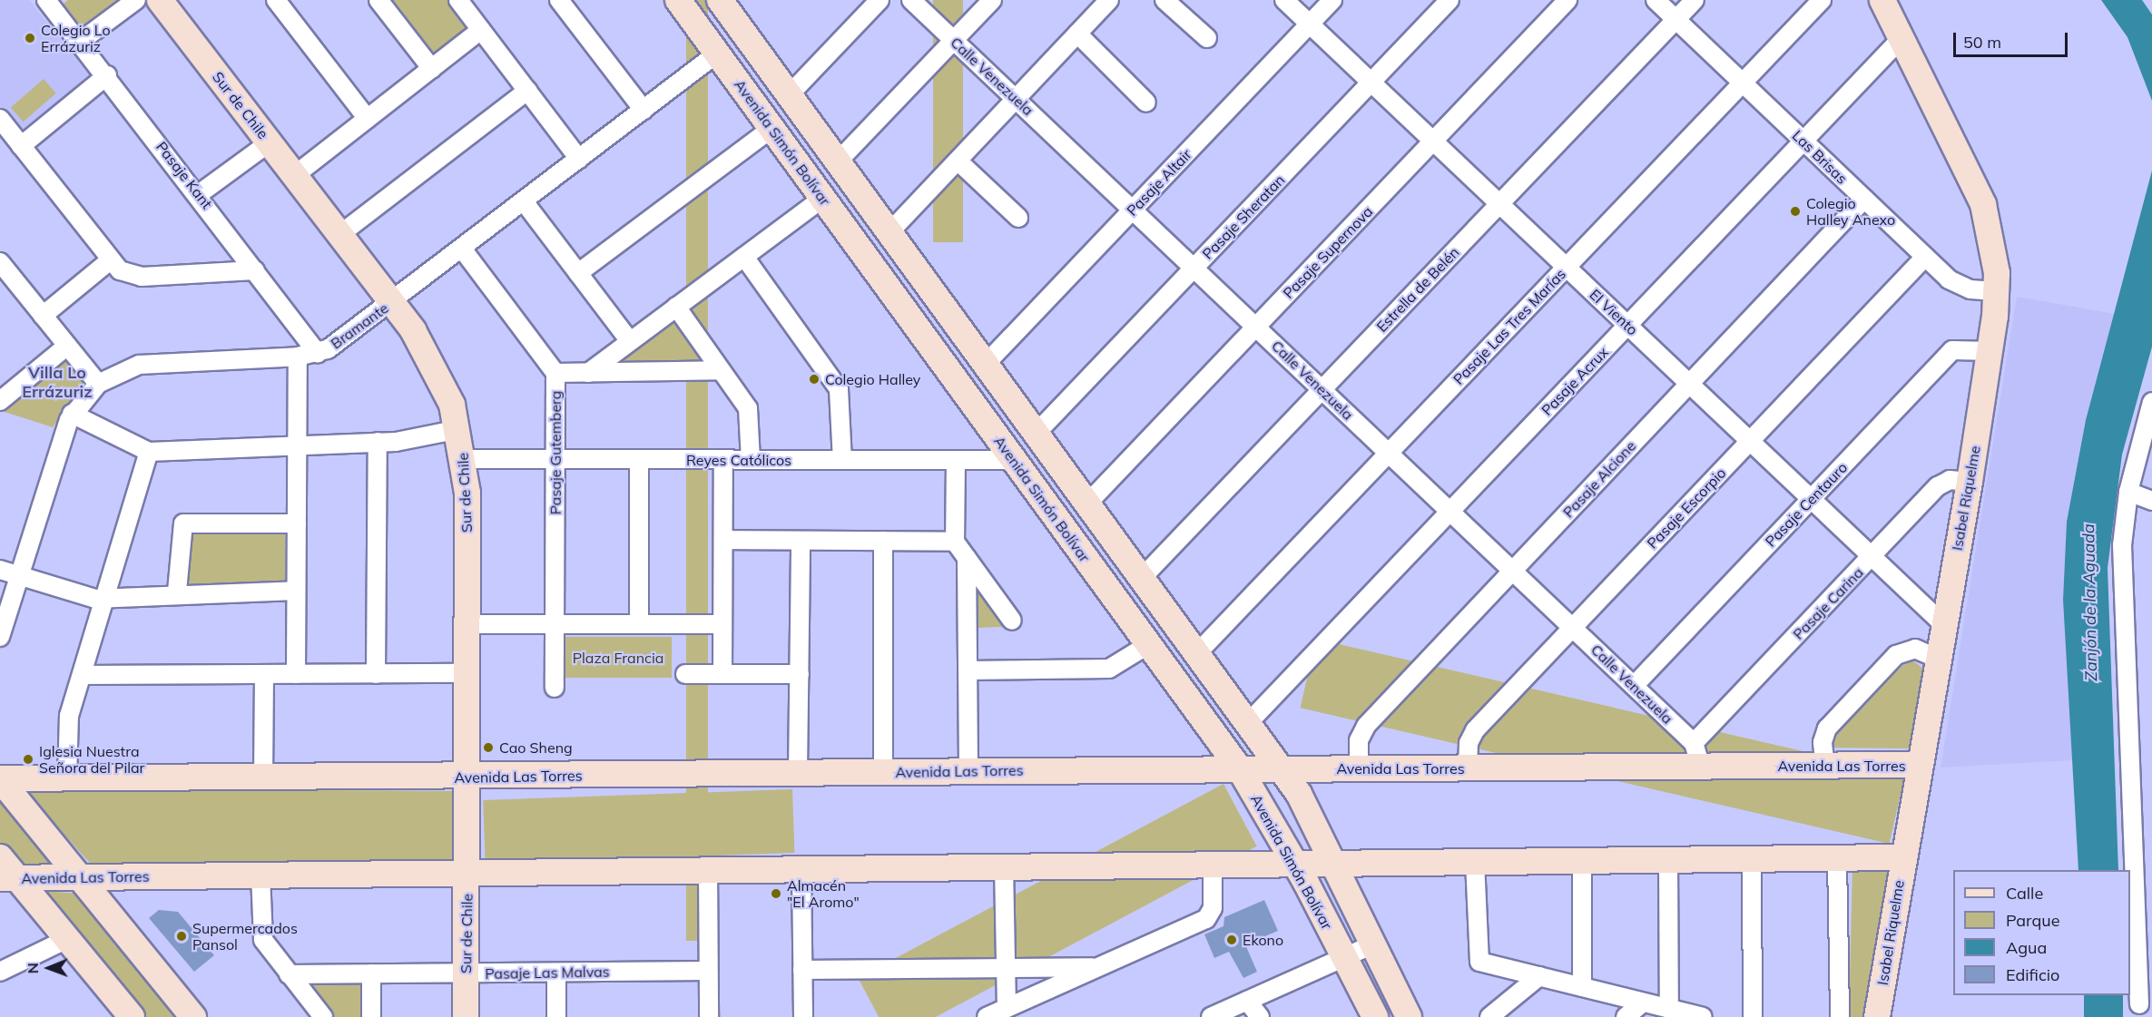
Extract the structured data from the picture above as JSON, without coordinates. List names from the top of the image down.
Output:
{
  "streets": {
    "street": [
      "Calle Venezuela",
      "Sur de Chile",
      "Avenida Simón Bolívar",
      "Las Brisas",
      "Pasaje Kant",
      "Pasaje Altair",
      "Pasaje Sheratan",
      "Pasaje Supernova",
      "Estrella de Belén",
      "El Viento",
      "Bramante",
      "Pasaje Las Tres Marías",
      "Pasaje Acrux",
      "Pasaje Gutemberg",
      "Reyes Católicos",
      "Pasaje Alcione",
      "Isabel Riquelme",
      "Pasaje Centauro",
      "Pasaje Escorpio",
      "Pasaje Carina",
      "Avenida Las Torres",
      "Pasaje Las Malvas"
    ]
  },
  "crossings": [
    ["Calle Venezuela", "Pasaje Altair"],
    ["Calle Venezuela", "Pasaje Sheratan"],
    ["Calle Venezuela", "Pasaje Supernova"],
    ["Calle Venezuela", "Estrella de Belén"],
    ["Calle Venezuela", "Pasaje Las Tres Marías"],
    ["Calle Venezuela", "Pasaje Acrux"],
    ["Calle Venezuela", "Pasaje Alcione"],
    ["Calle Venezuela", "Pasaje Centauro"],
    ["Calle Venezuela", "Pasaje Escorpio"],
    ["Calle Venezuela", "Pasaje Carina"],
    ["Calle Venezuela", "Avenida Las Torres"],
    ["Sur de Chile", "Bramante"],
    ["Sur de Chile", "Reyes Católicos"],
    ["Sur de Chile", "Avenida Las Torres"],
    ["Sur de Chile", "Pasaje Las Malvas"],
    ["Avenida Simón Bolívar", "Bramante"],
    ["Avenida Simón Bolívar", "Reyes Católicos"],
    ["Avenida Simón Bolívar", "Avenida Las Torres"],
    ["Las Brisas", "Estrella de Belén"],
    ["Las Brisas", "Pasaje Las Tres Marías"],
    ["Las Brisas", "Pasaje Acrux"],
    ["Las Brisas", "Pasaje Alcione"],
    ["Las Brisas", "Isabel Riquelme"],
    ["Las Brisas", "Pasaje Escorpio"],
    ["Pasaje Kant", "Bramante"],
    ["Pasaje Altair", "El Viento"],
    ["Pasaje Sheratan", "El Viento"],
    ["Pasaje Supernova", "El Viento"],
    ["Estrella de Belén", "El Viento"],
    ["El Viento", "Pasaje Las Tres Marías"],
    ["El Viento", "Pasaje Acrux"],
    ["El Viento", "Pasaje Alcione"],
    ["El Viento", "Isabel Riquelme"],
    ["El Viento", "Pasaje Centauro"],
    ["El Viento", "Pasaje Escorpio"],
    ["El Viento", "Pasaje Carina"],
    ["Bramante", "Pasaje Gutemberg"],
    ["Pasaje Acrux", "Isabel Riquelme"],
    ["Pasaje Gutemberg", "Reyes Católicos"],
    ["Pasaje Alcione", "Avenida Las Torres"],
    ["Isabel Riquelme", "Pasaje Centauro"],
    ["Isabel Riquelme", "Pasaje Carina"],
    ["Isabel Riquelme", "Avenida Las Torres"],
    ["Pasaje Escorpio", "Avenida Las Torres"],
    ["Pasaje Carina", "Avenida Las Torres"]
  ],
  "districts": ["Villa Lo Errázuriz"],
  "water": ["Zanjón de la Aguada"],
  "parks": ["Plaza Francia"],
  "places": [
    "Colegio Lo Errázuriz",
    "Colegio Halley Anexo",
    "Colegio Halley",
    "Cao Sheng",
    "Iglesia Nuestra Señora del Pilar",
    "Almacén \"El Aromo\"",
    "Supermercados Pansol",
    "Ekono"
  ],
  "legend": [
    "Calle",
    "Parque",
    "Agua",
    "Edificio"
  ],
  "scale_bar": "50 m",
  "north": "left"
}
